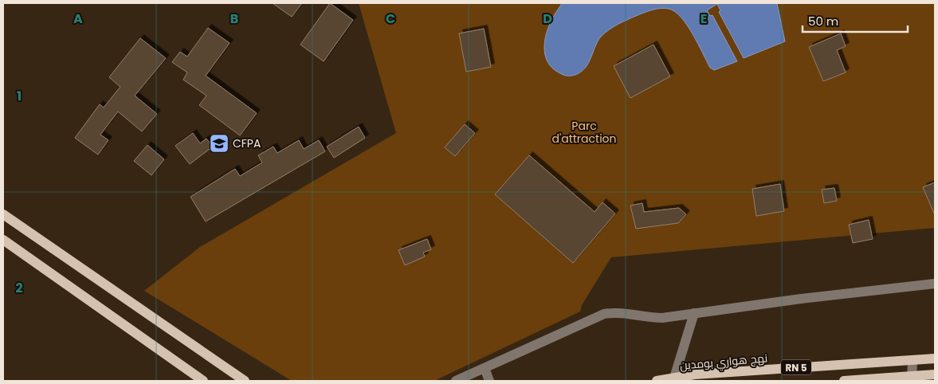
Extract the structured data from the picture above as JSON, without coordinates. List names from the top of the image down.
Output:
{
  "streets": {
    "main road": ["نهج هواري بومدين", "RN 5"]
  },
  "parks": ["Parc d'attraction"],
  "places": {
    "school or university": ["CFPA"]
  },
  "scale_bar": "50 m",
  "grid": {
    "columns": [
      "A",
      "B",
      "C",
      "D",
      "E"
    ],
    "rows": ["1", "2"]
  }
}
